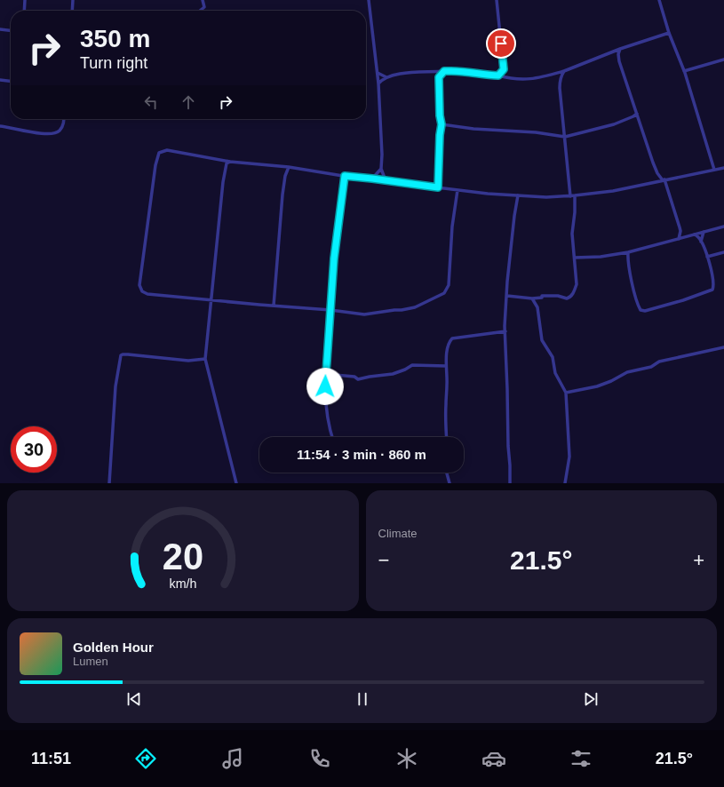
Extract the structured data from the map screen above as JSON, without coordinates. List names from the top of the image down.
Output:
{
  "page": {
    "turn": ["350 m", "Turn right"],
    "limit": "30",
    "trip": "11:54 · 3 min · 860 m",
    "tile": "Climate",
    "heat": ["−", "21.5°", "+"],
    "song": ["Golden Hour", "Lumen"],
    "tabs": ["11:51", "21.5°"],
    "gauge": ["20", "km/h"]
  }
}
